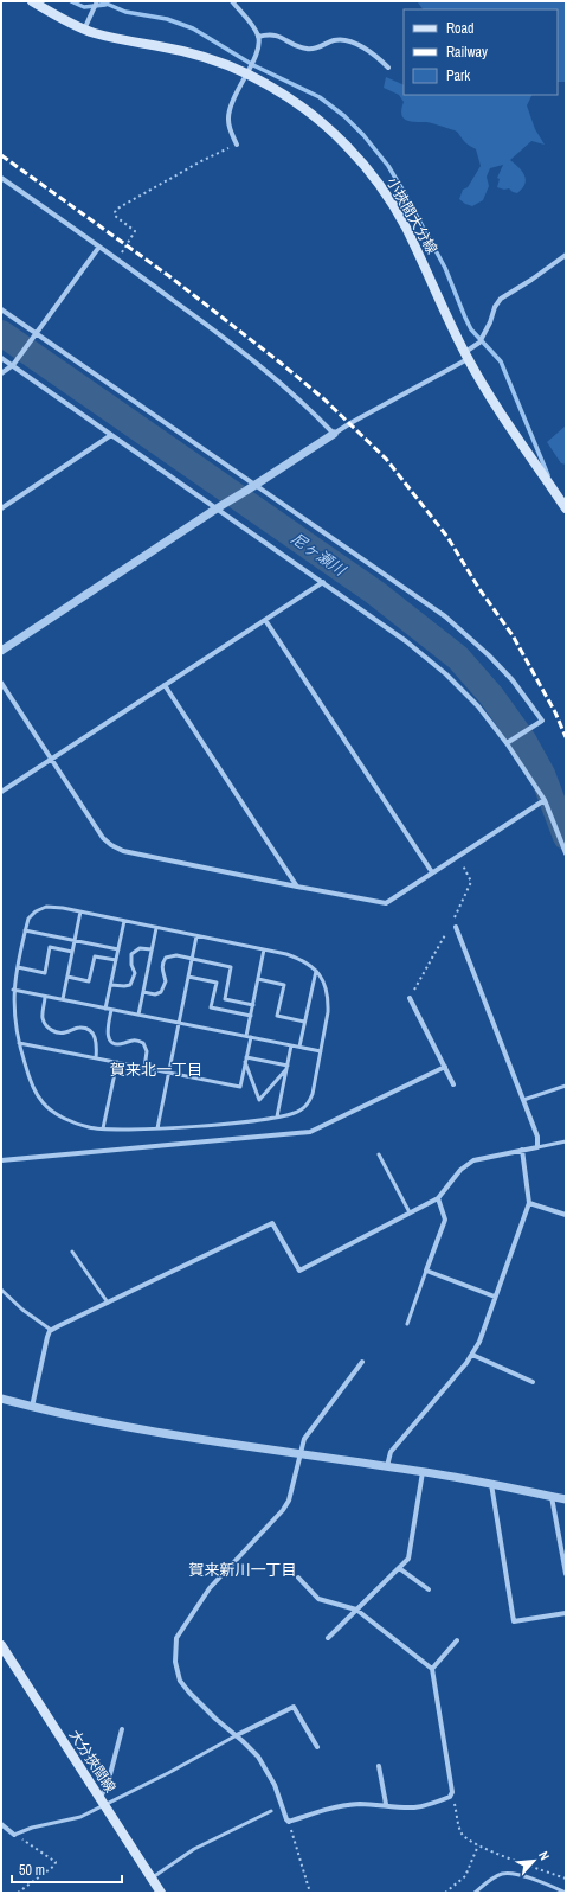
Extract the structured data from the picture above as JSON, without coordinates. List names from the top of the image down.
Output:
{
  "streets": {
    "main road": ["小挾間大分線", "大分挾間線"]
  },
  "districts": ["賀来北一丁目", "賀来新川一丁目"],
  "water": ["尼ヶ瀬川"],
  "legend": ["Road", "Railway", "Park"],
  "scale_bar": "50 m",
  "north": "top right"
}
